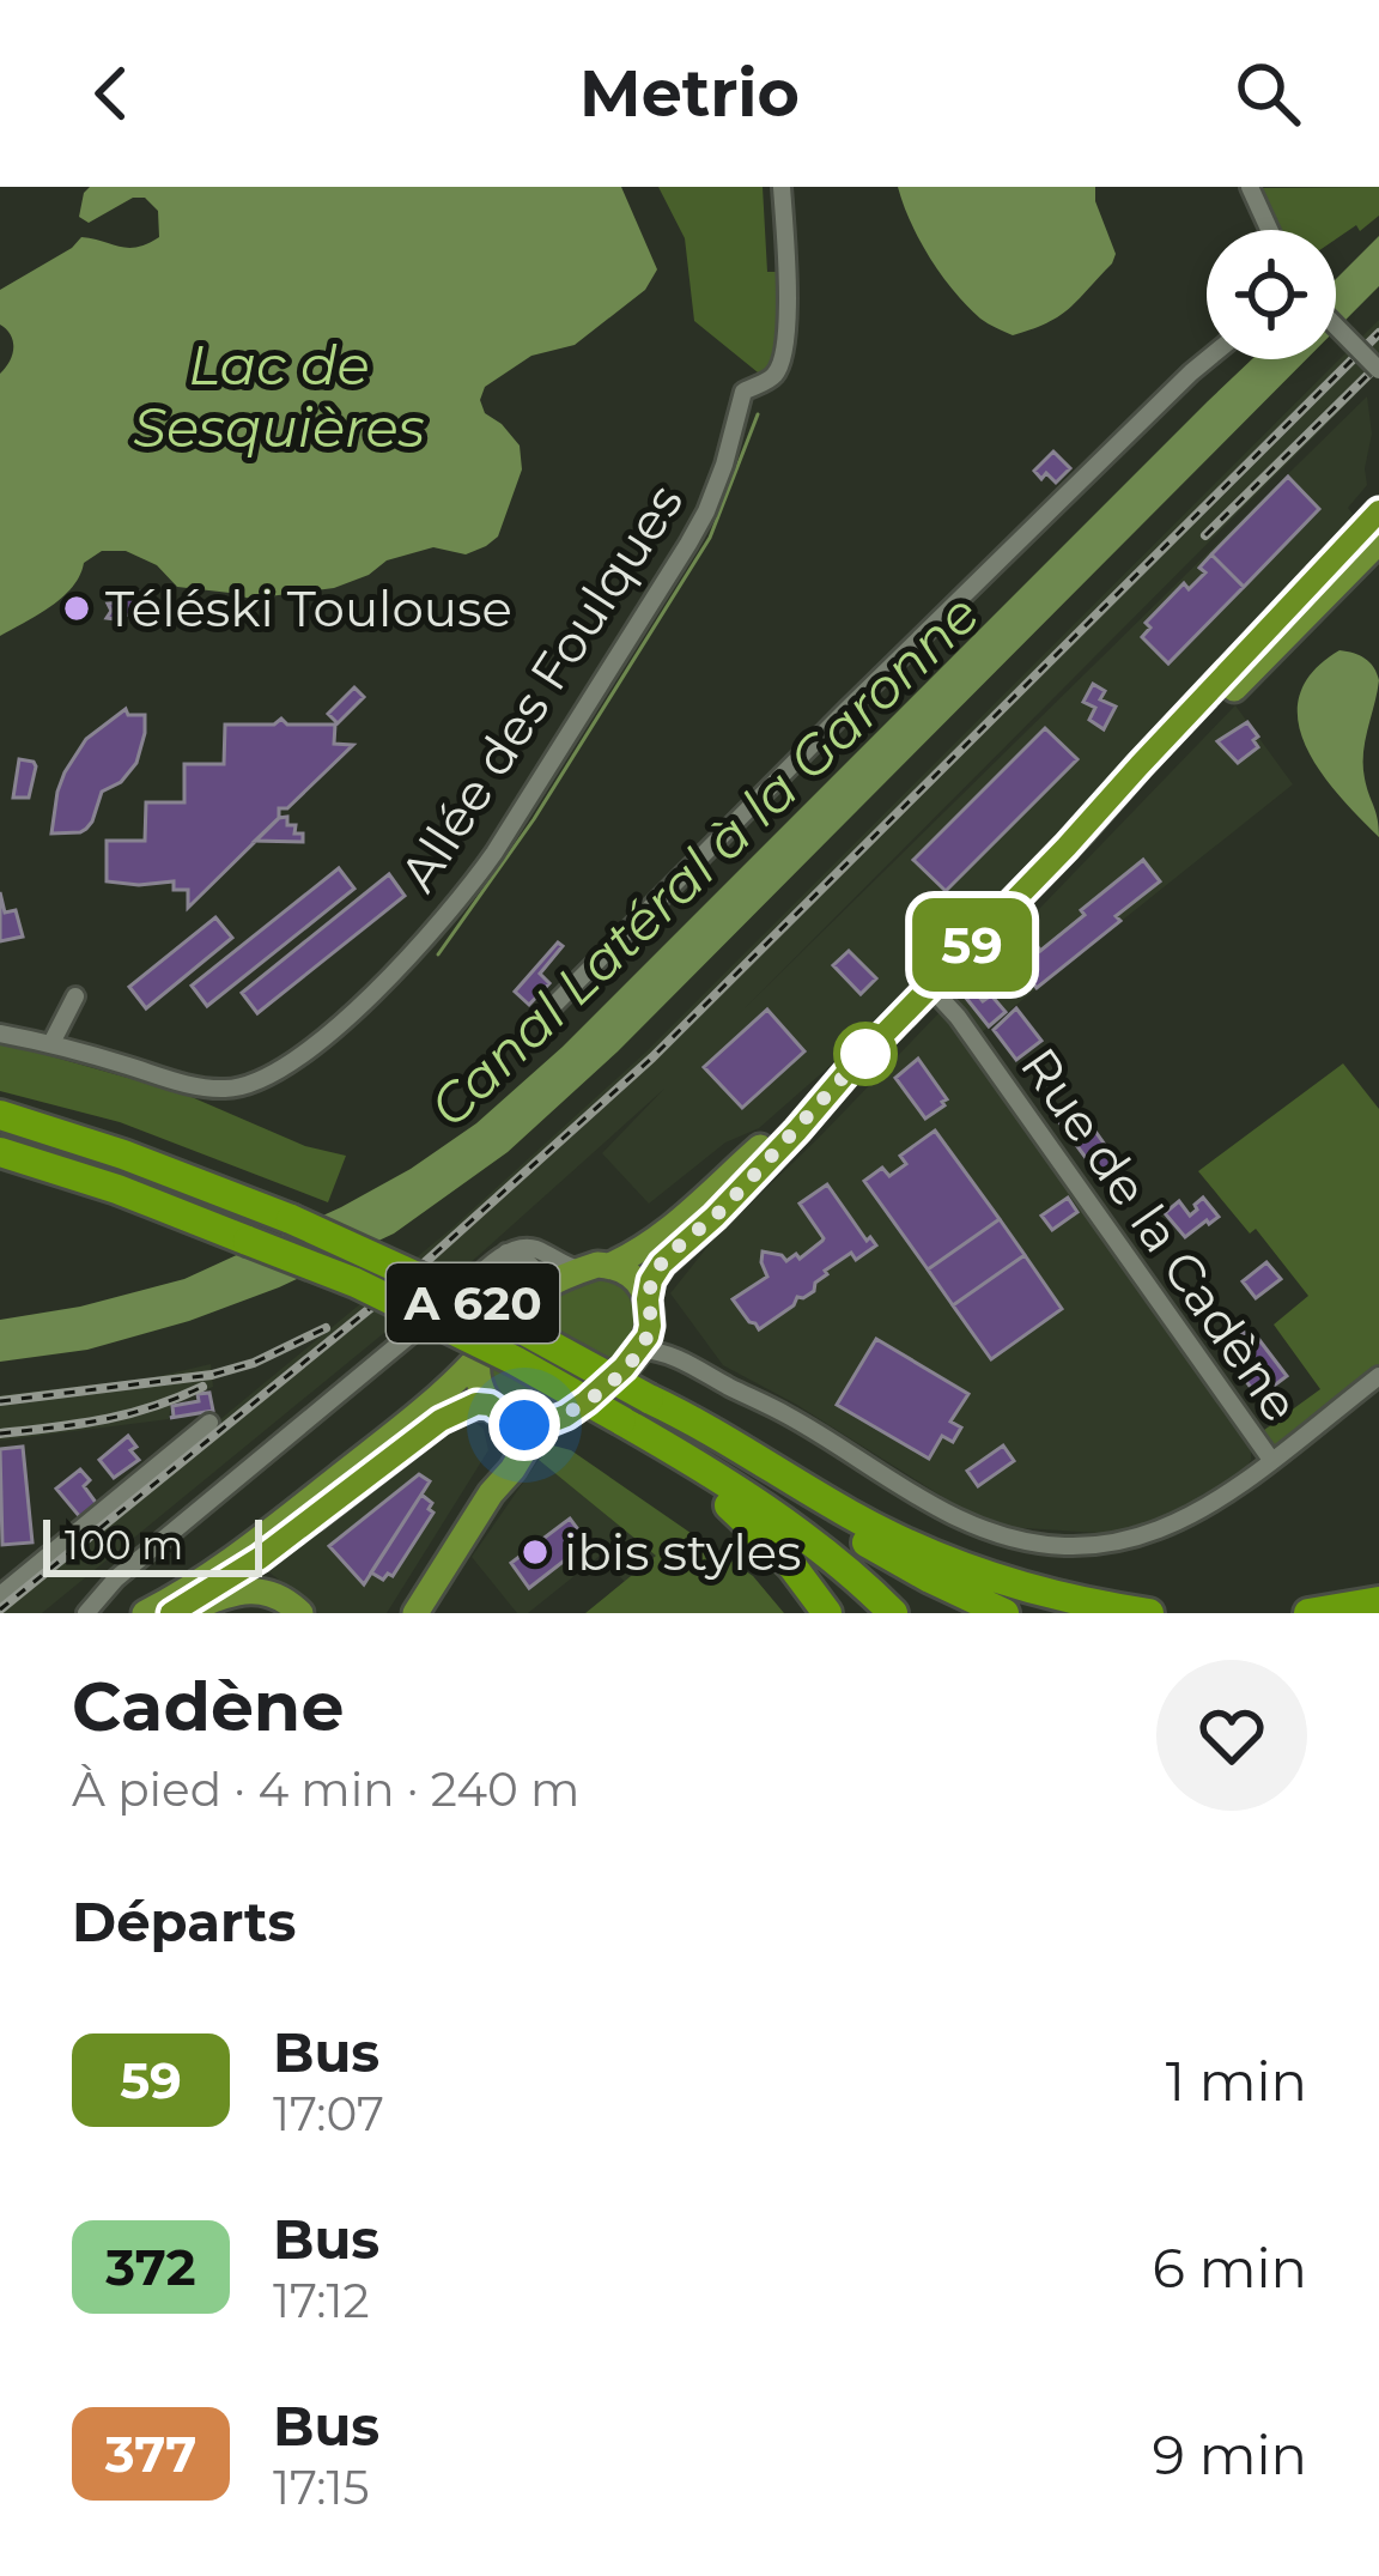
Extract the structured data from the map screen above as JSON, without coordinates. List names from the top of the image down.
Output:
{
  "streets": {
    "highway": ["A 620"],
    "street": ["Allée des Foulques", "Rue de la Cadène"]
  },
  "water": ["Lac de Sesquières", "Canal Latéral à la Garonne"],
  "places": ["Téléski Toulouse", "ibis styles"],
  "lines": ["bus line 59"],
  "scale_bar": "100 m",
  "page": {
    "header": "Metrio",
    "on_map": "59",
    "scale": "100 m",
    "heading": [
      ["Cadène", "À pied · 4 min · 240 m"],
      "Départs"
    ],
    "list": [
      {
        "mark": "59",
        "name": "Bus",
        "note": "17:07",
        "value": "1 min"
      },
      {
        "mark": "372",
        "name": "Bus",
        "note": "17:12",
        "value": "6 min"
      },
      {
        "mark": "377",
        "name": "Bus",
        "note": "17:15",
        "value": "9 min"
      }
    ]
  }
}
